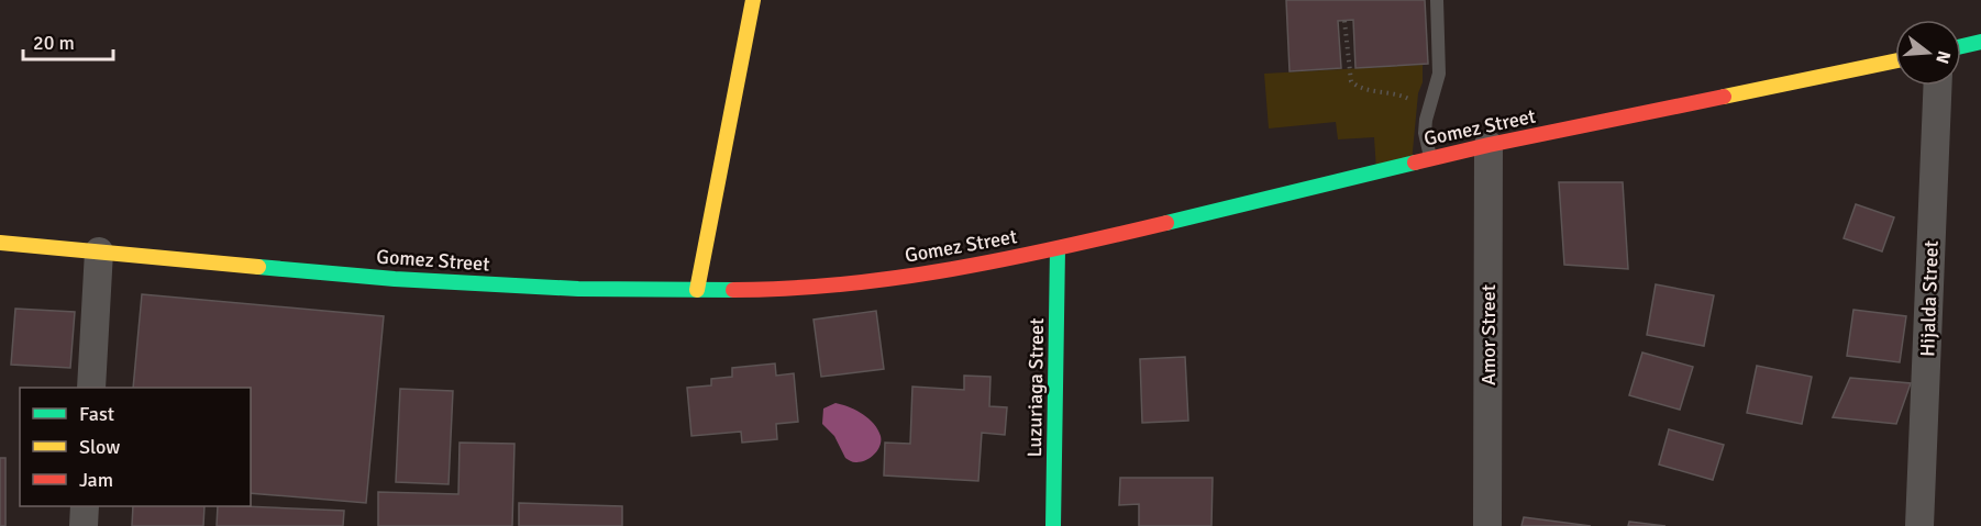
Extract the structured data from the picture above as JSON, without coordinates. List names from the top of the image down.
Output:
{
  "streets": {
    "street": [
      "Gomez Street",
      "Hijalda Street",
      "Amor Street",
      "Luzuriaga Street"
    ]
  },
  "crossings": [
    ["Gomez Street", "Amor Street"],
    ["Gomez Street", "Luzuriaga Street"]
  ],
  "legend": ["Fast", "Slow", "Jam"],
  "scale_bar": "20 m",
  "north": "right"
}
